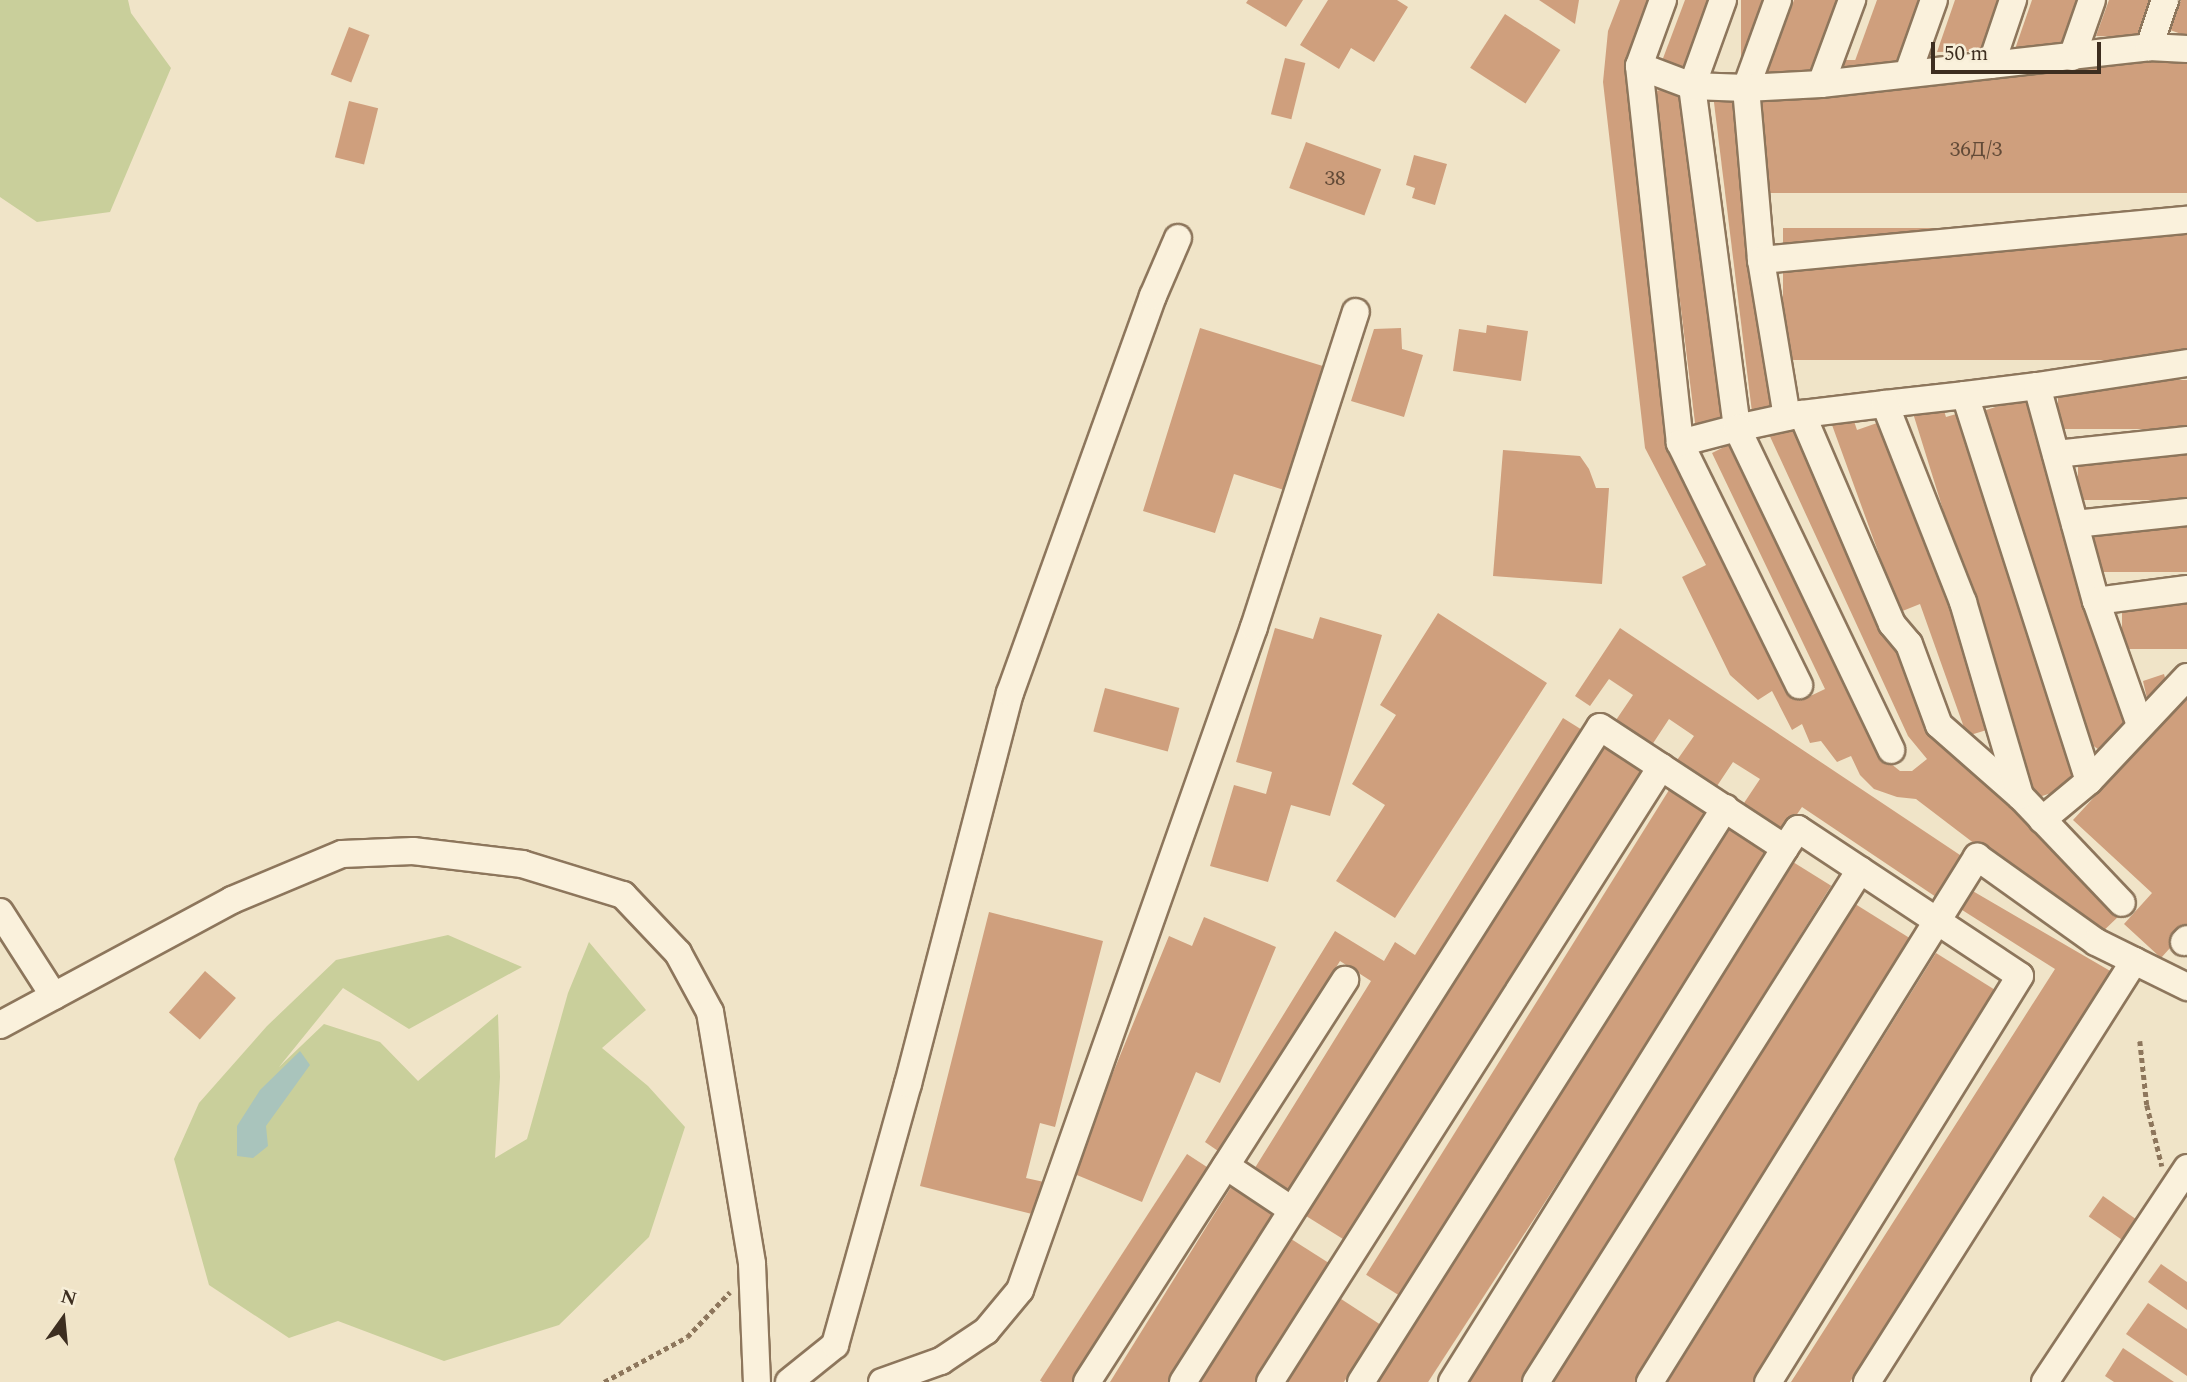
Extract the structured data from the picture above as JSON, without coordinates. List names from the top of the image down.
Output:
{
  "house_numbers": ["36Д/3", "38"],
  "scale_bar": "50 m",
  "north": "top"
}
